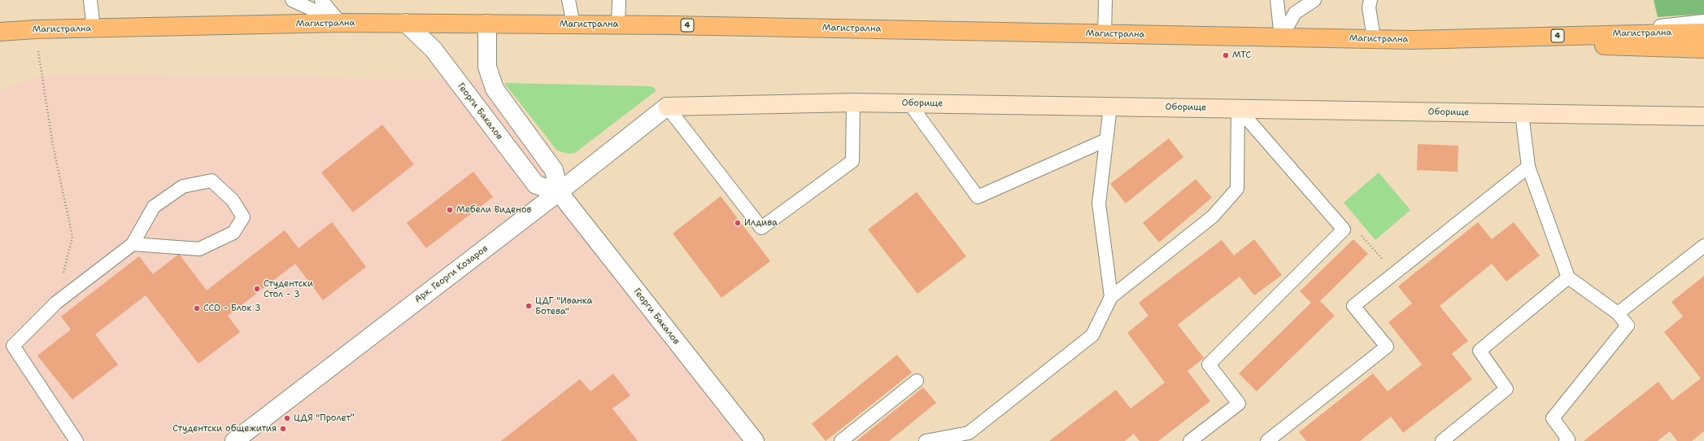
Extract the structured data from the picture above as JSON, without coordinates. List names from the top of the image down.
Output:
{
  "streets": {
    "main road": ["Магистрална", "4"],
    "street": ["Оборище", "Георги Бакалов", "Арх. Георги Козаров"]
  },
  "crossings": [
    ["Магистрална", "4"],
    ["Магистрална", "Георги Бакалов"],
    ["Оборище", "Арх. Георги Козаров"],
    ["Георги Бакалов", "Арх. Георги Козаров"]
  ],
  "places": [
    "МТС",
    "Мебели Виденов",
    "Илдива",
    "Студентски Стол - 3",
    "ЦДГ \"Иванка Ботева\"",
    "ССО - Блок 3",
    "ЦДЯ \"Пролет\"",
    "Студентски общежития"
  ]
}
